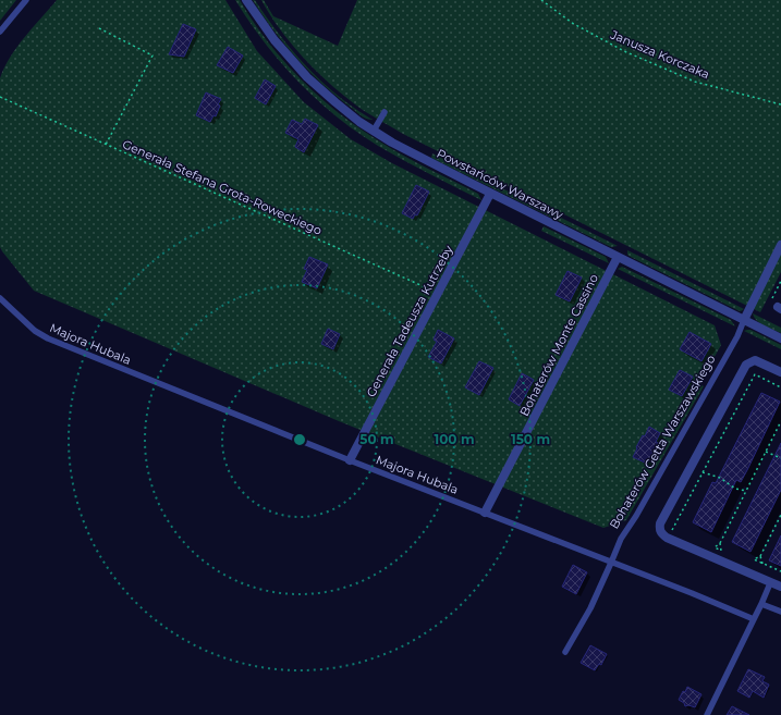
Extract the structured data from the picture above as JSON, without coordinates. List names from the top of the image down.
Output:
{
  "streets": {
    "street": [
      "Powstańców Warszawy",
      "Generała Tadeusza Kutrzeby",
      "Bohaterów Monte Cassino",
      "Bohaterów Getta Warszawskiego"
    ],
    "lane": ["Majora Hubala"],
    "path": ["Janusza Korczaka", "Generała Stefana Grota-Roweckiego"]
  },
  "crossings": [
    ["Powstańców Warszawy", "Generała Tadeusza Kutrzeby"],
    ["Powstańców Warszawy", "Bohaterów Monte Cassino"],
    ["Powstańców Warszawy", "Bohaterów Getta Warszawskiego"],
    ["Generała Stefana Grota-Roweckiego", "Generała Tadeusza Kutrzeby"],
    ["Generała Tadeusza Kutrzeby", "Majora Hubala"],
    ["Majora Hubala", "Bohaterów Monte Cassino"],
    ["Majora Hubala", "Bohaterów Getta Warszawskiego"]
  ],
  "rings": ["50 m", "100 m", "150 m"]
}
